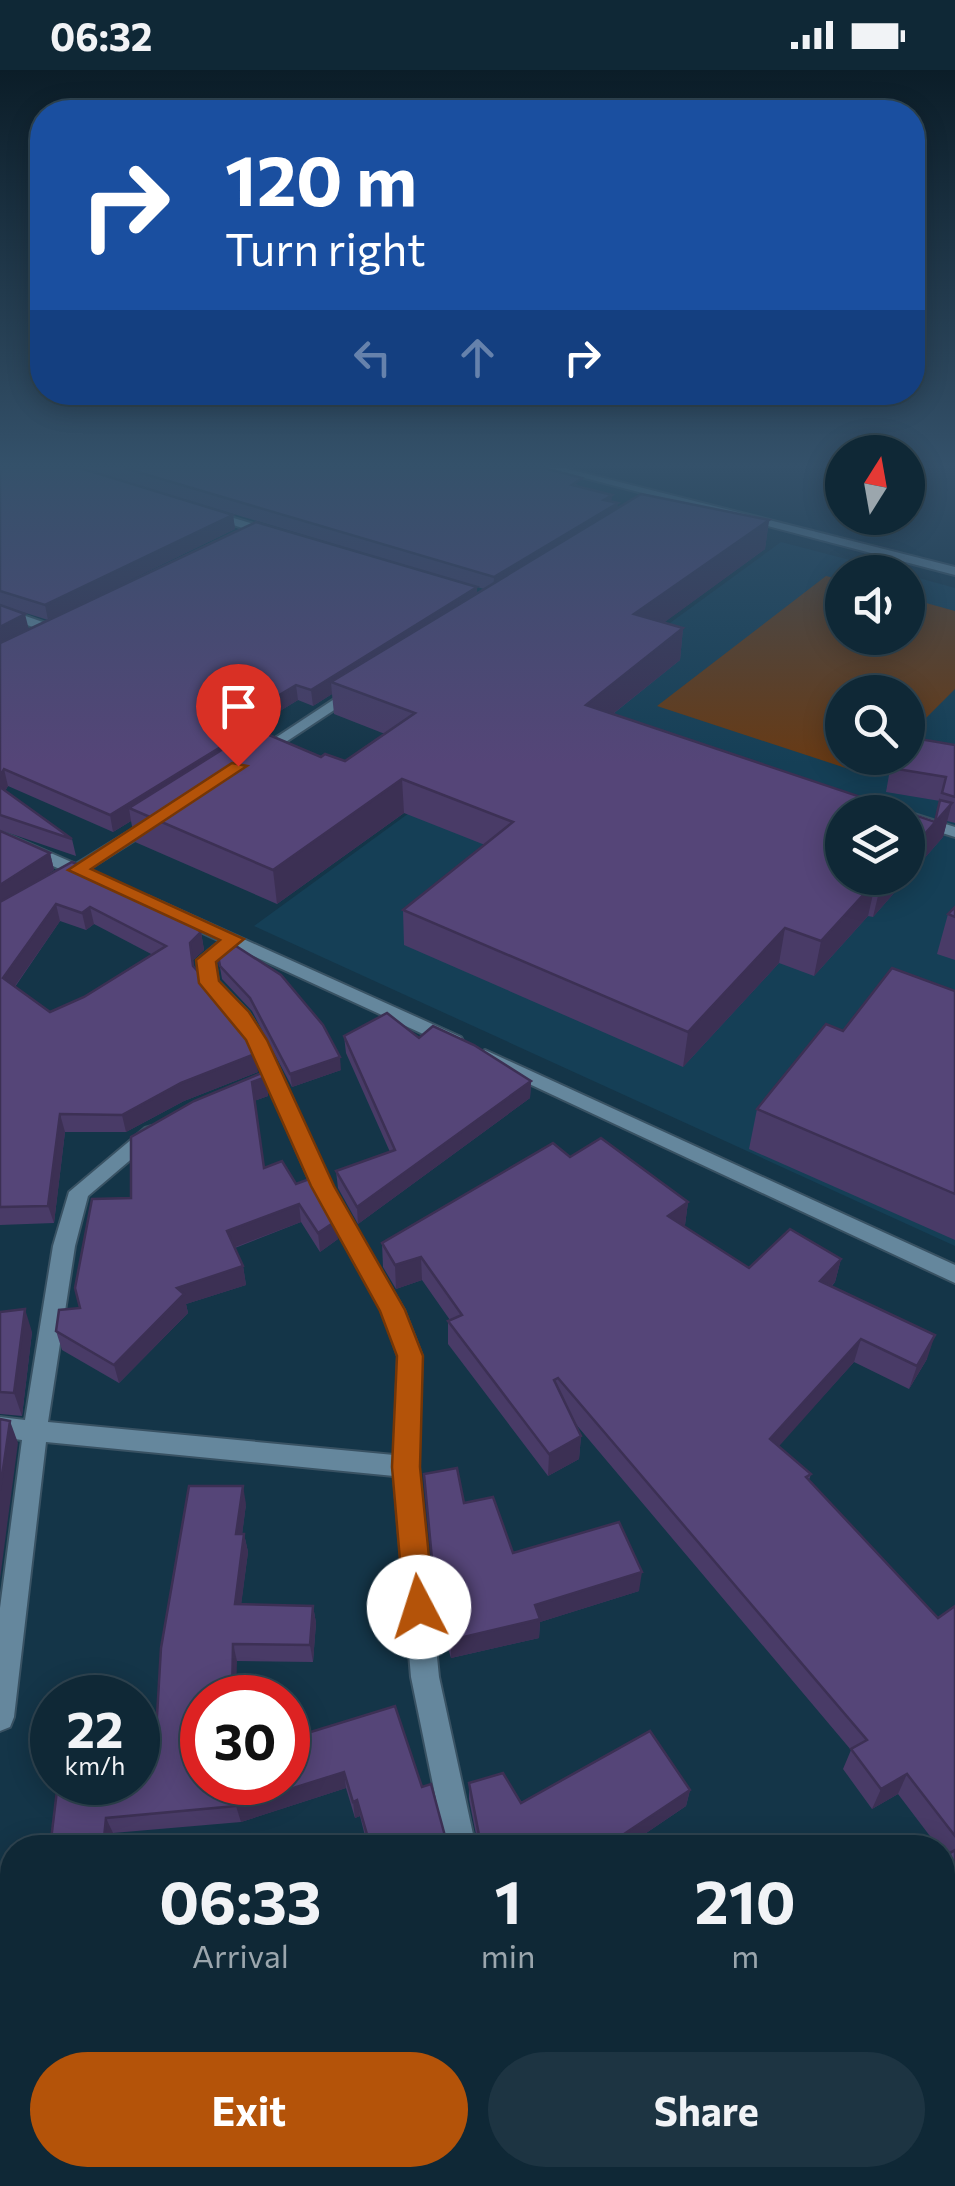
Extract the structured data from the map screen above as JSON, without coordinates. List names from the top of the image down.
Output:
{
  "north": "top",
  "page": {
    "status": "06:32",
    "turn": ["120 m", "Turn right"],
    "speed": "22 km/h",
    "limit": "30",
    "eta": [
      "06:33",
      "Arrival",
      "1",
      "min",
      "210",
      "m"
    ],
    "buttons": ["Exit", "Share"]
  }
}
